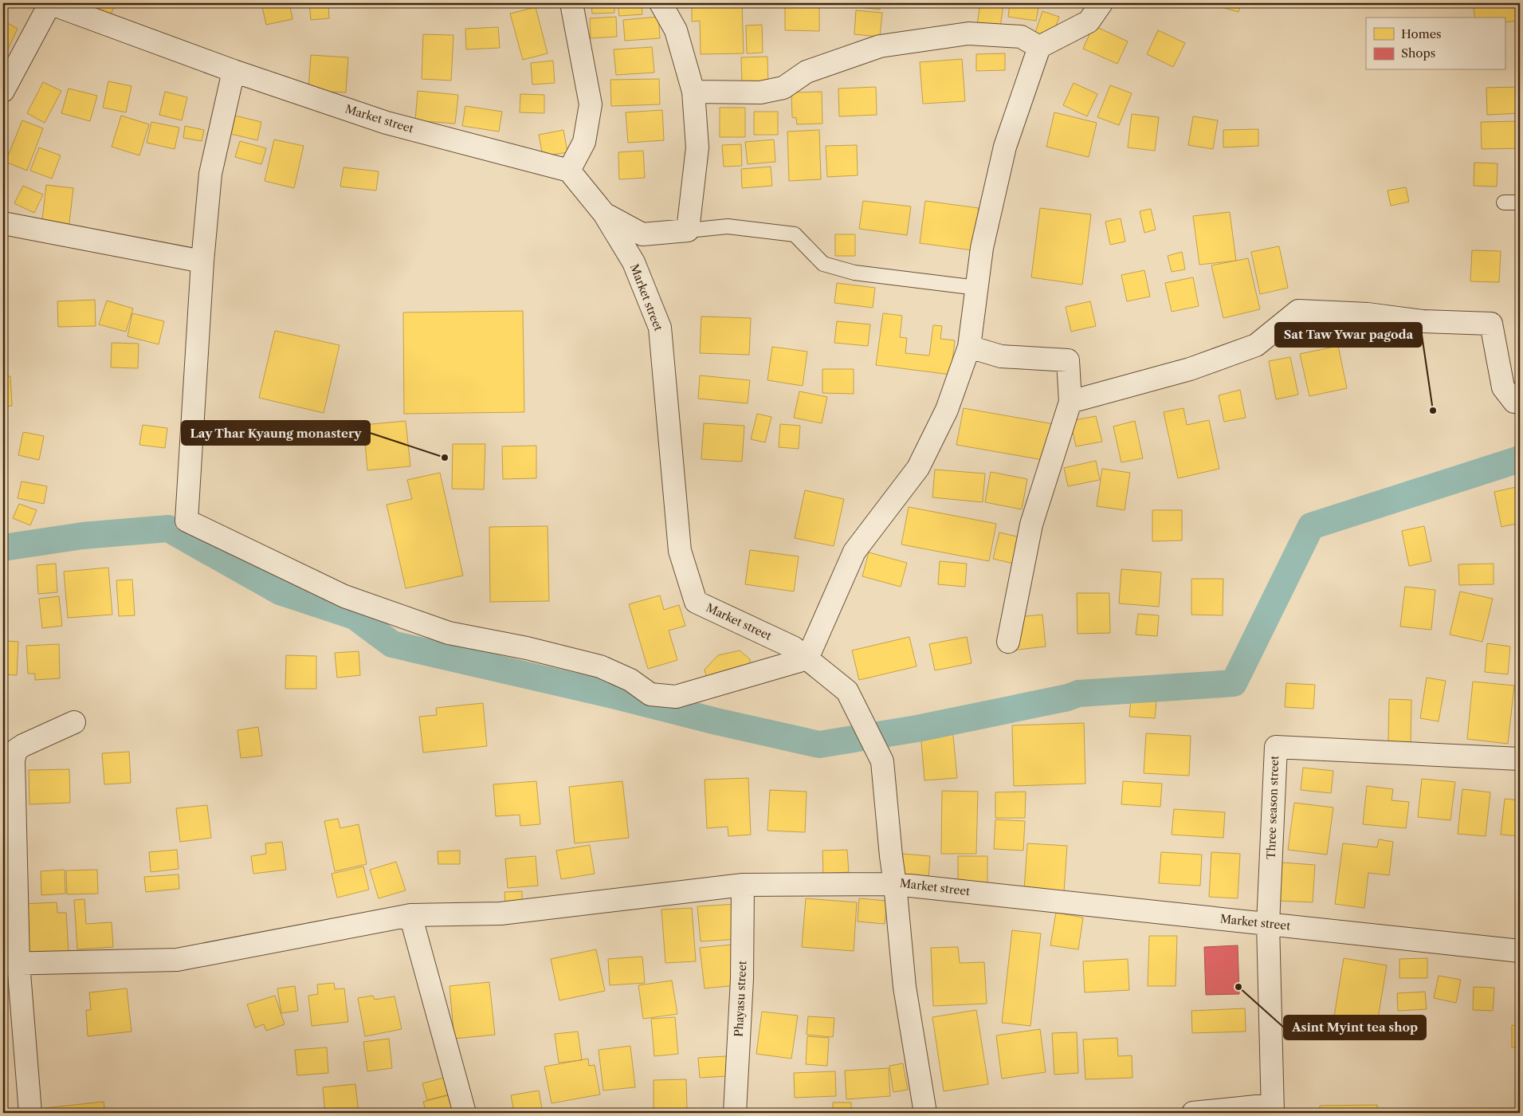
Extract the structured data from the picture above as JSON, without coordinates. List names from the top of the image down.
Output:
{
  "streets": {
    "street": ["Market street", "Three season street", "Phayasu street"]
  },
  "crossings": [
    ["Market street", "Three season street"]
  ],
  "places": ["Sat Taw Ywar pagoda", "Lay Thar Kyaung monastery", "Asint Myint tea shop"],
  "legend": ["Homes", "Shops"]
}
